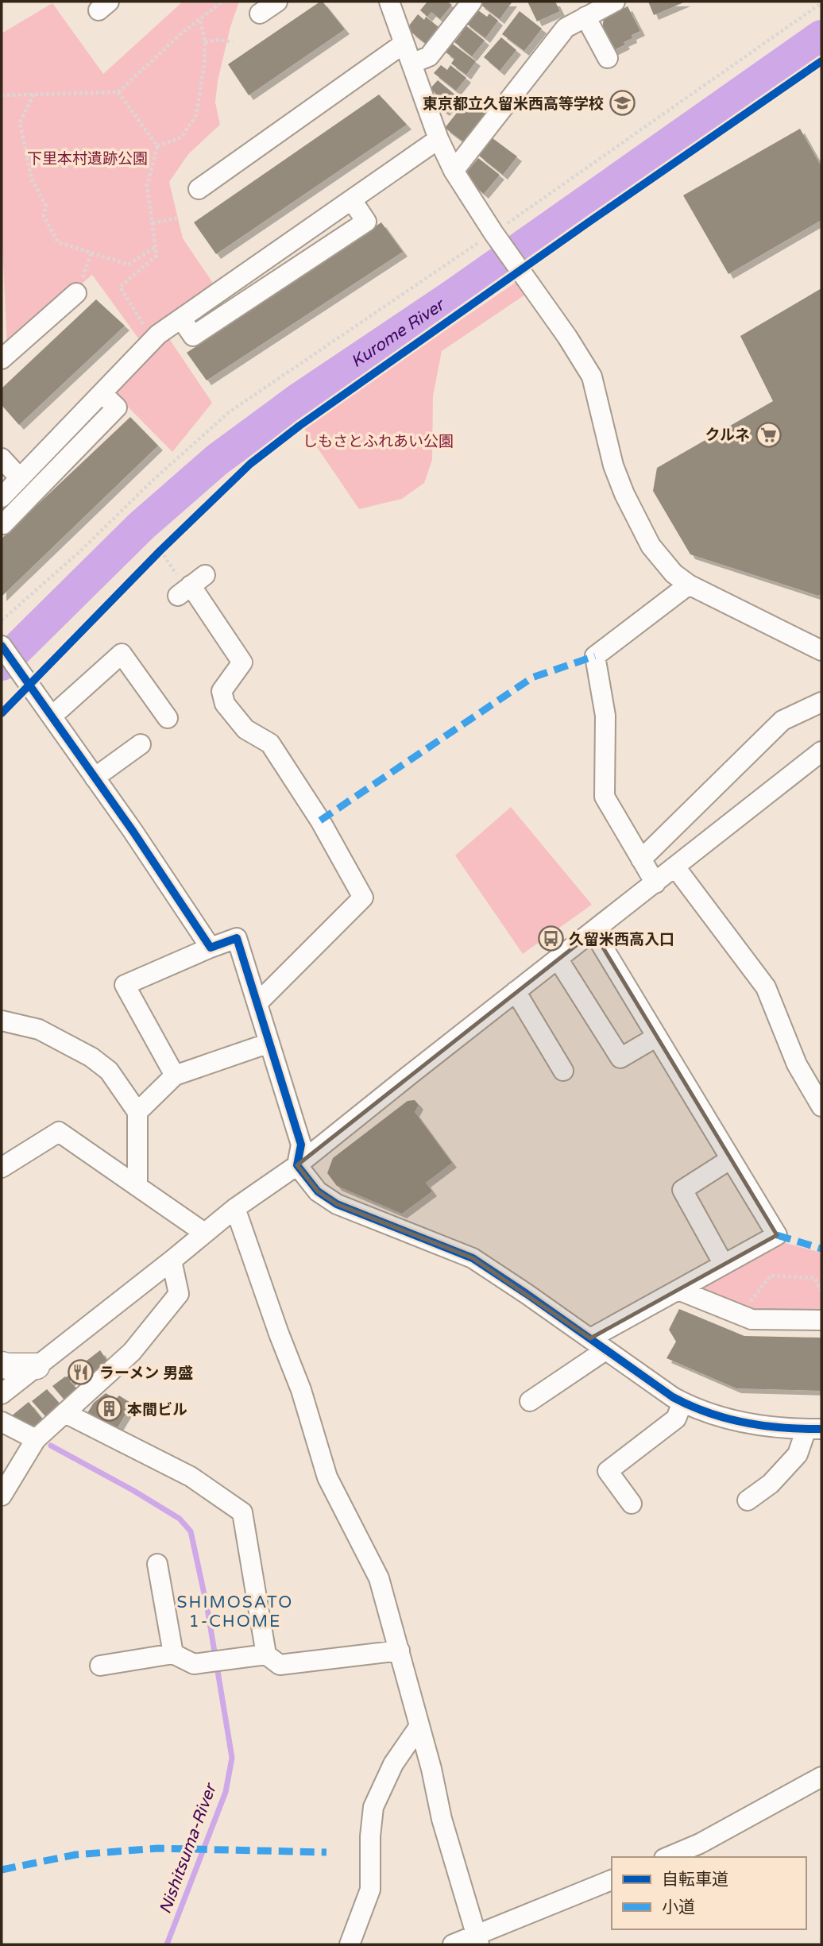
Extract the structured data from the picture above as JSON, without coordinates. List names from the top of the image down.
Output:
{
  "districts": ["SHIMOSATO 1-CHOME"],
  "water": ["Kurome River", "Nishitsuma-River"],
  "parks": ["下里本村遺跡公園", "しもさとふれあい公園"],
  "places": {
    "school or university": ["東京都立久留米西高等学校"],
    "supermarket": ["クルネ"],
    "bus stop": ["久留米西高入口"],
    "restaurant": ["ラーメン 男盛"],
    "building": ["本間ビル"]
  },
  "legend": ["自転車道", "小道"]
}
